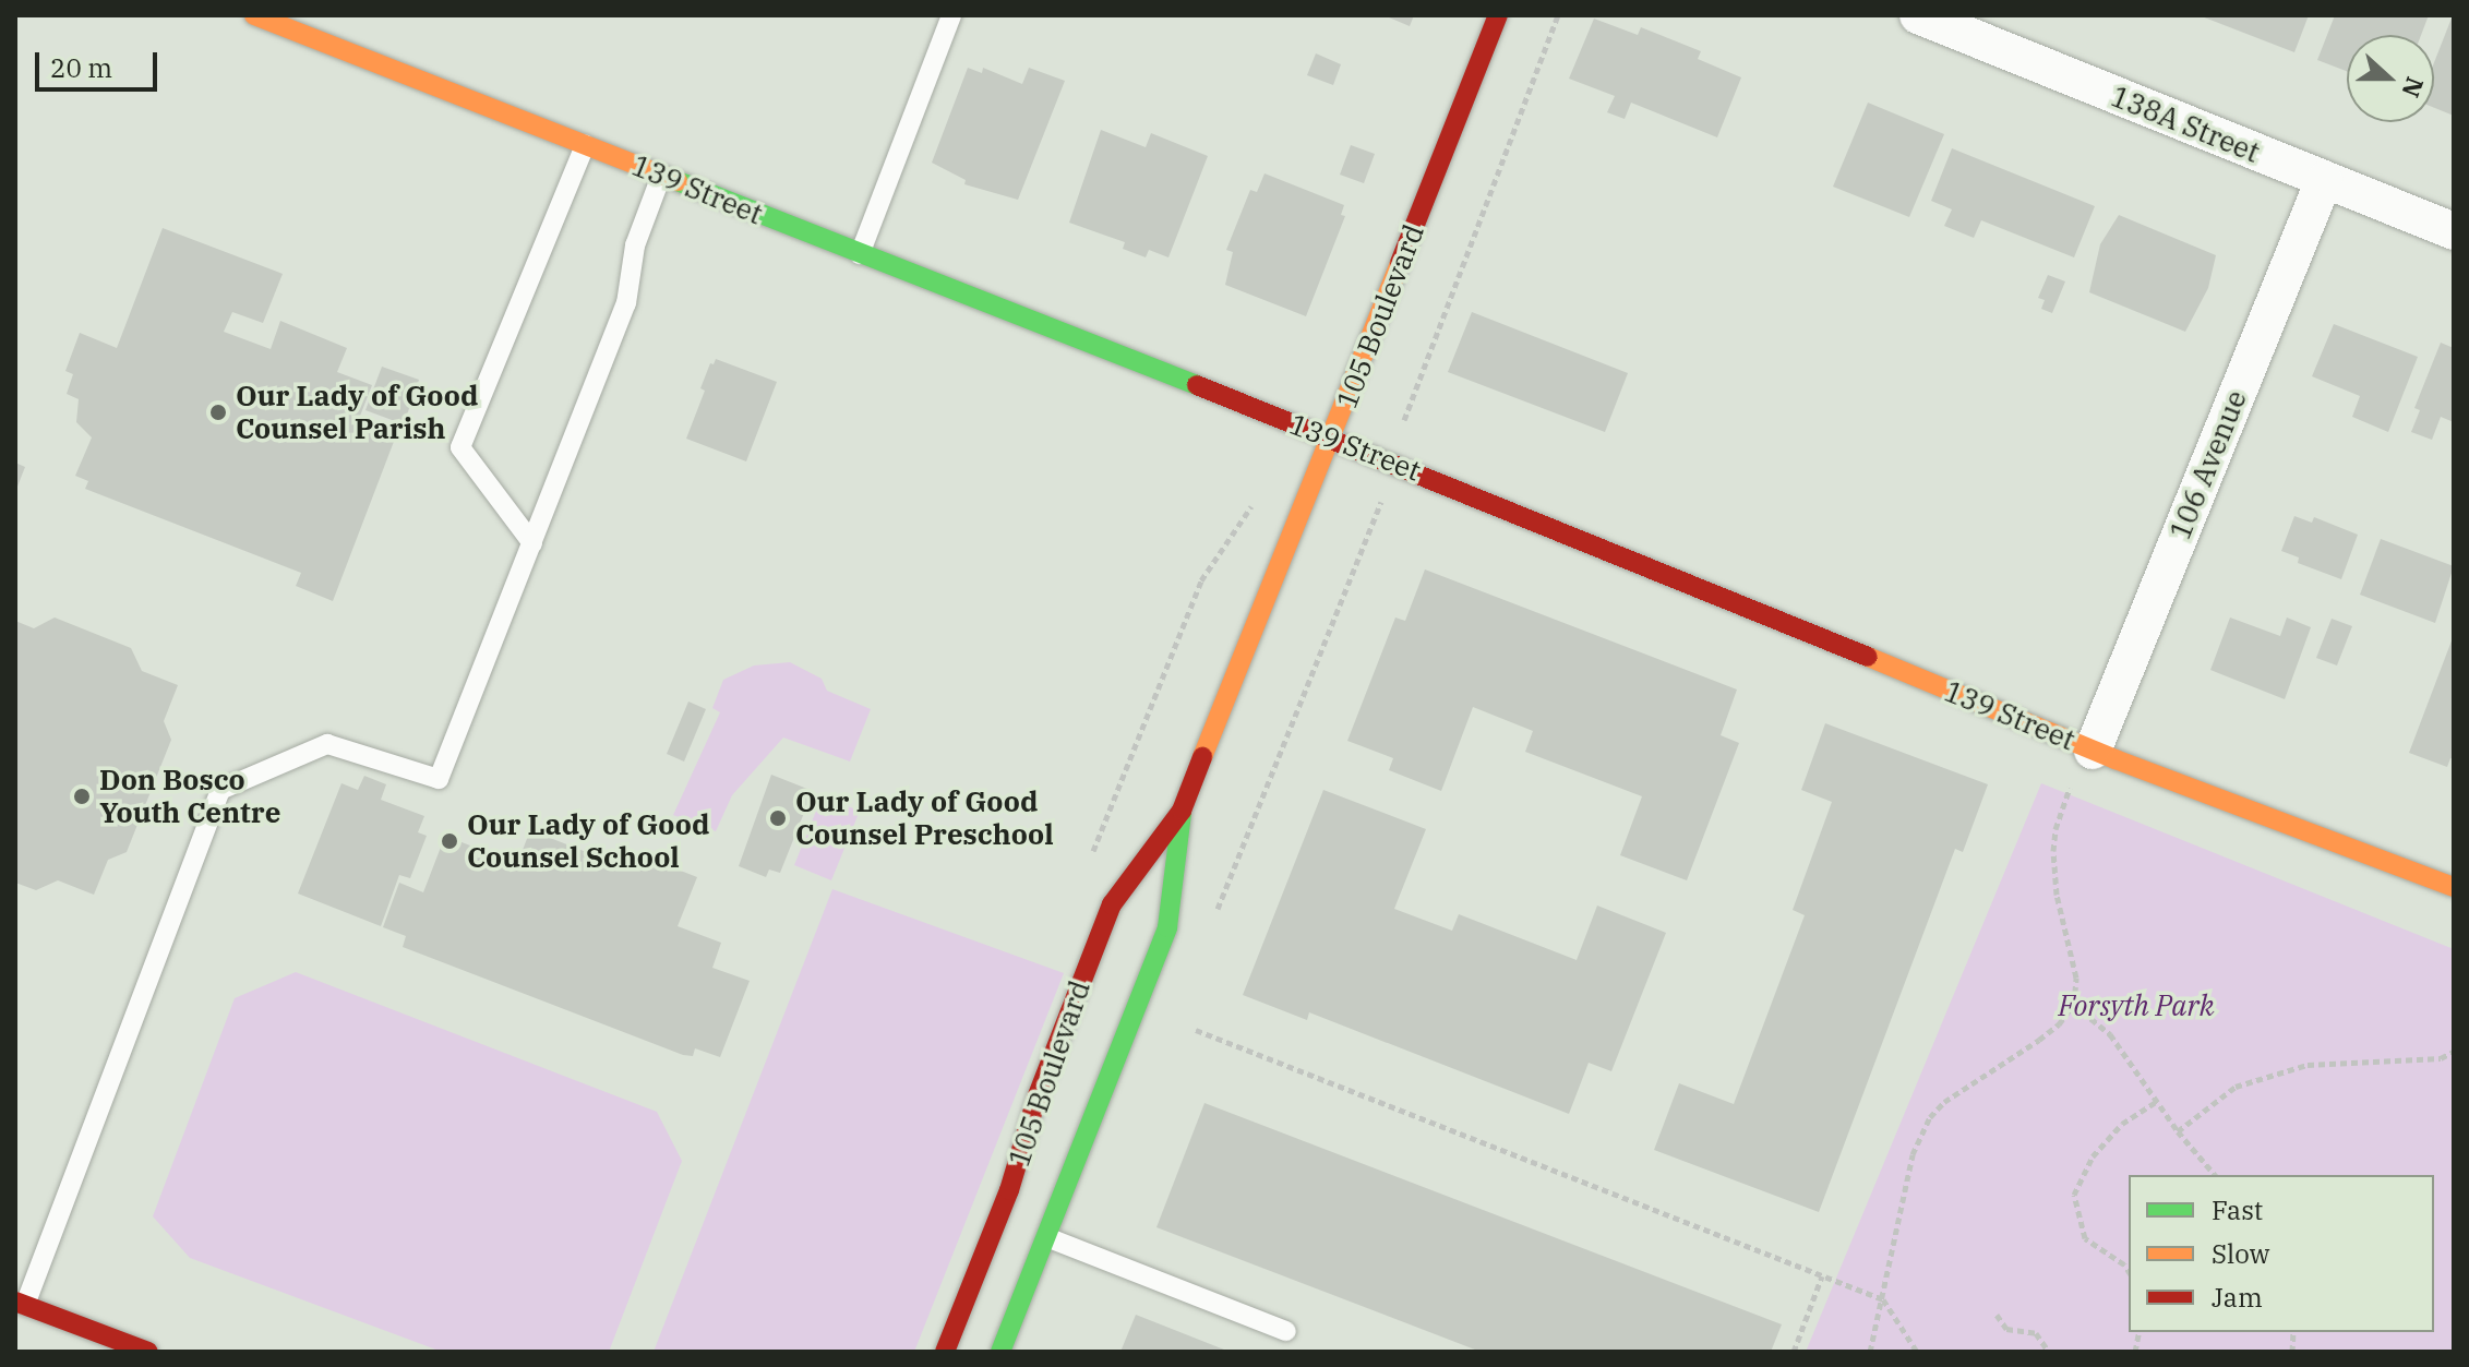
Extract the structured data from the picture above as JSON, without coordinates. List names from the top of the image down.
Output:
{
  "streets": {
    "street": [
      "138A Street",
      "139 Street",
      "105 Boulevard",
      "106 Avenue"
    ]
  },
  "crossings": [
    ["138A Street", "106 Avenue"],
    ["139 Street", "105 Boulevard"],
    ["139 Street", "106 Avenue"]
  ],
  "parks": ["Forsyth Park"],
  "places": [
    "Our Lady of Good Counsel Parish",
    "Don Bosco Youth Centre",
    "Our Lady of Good Counsel Preschool",
    "Our Lady of Good Counsel School"
  ],
  "legend": ["Fast", "Slow", "Jam"],
  "scale_bar": "20 m",
  "north": "right"
}
